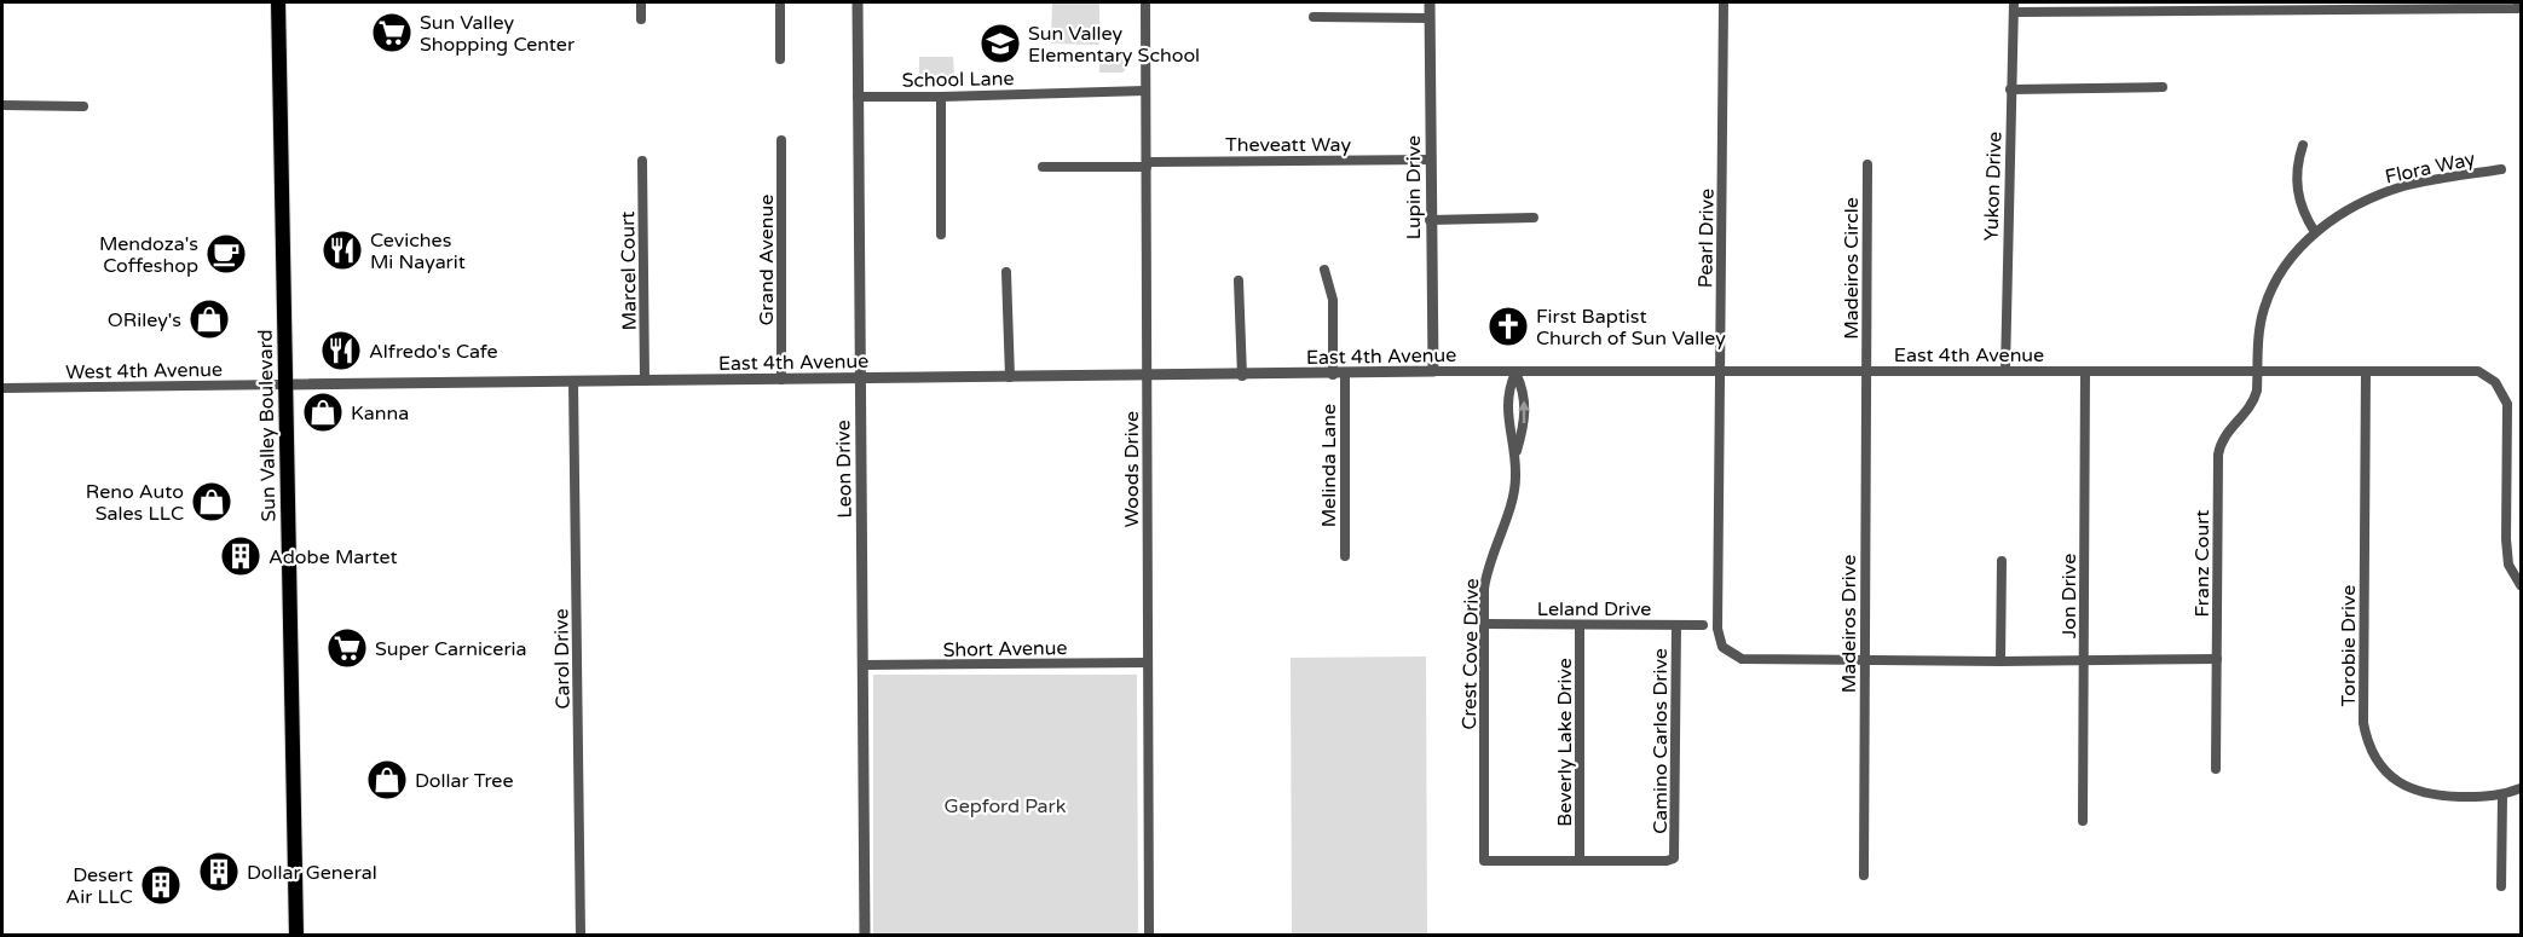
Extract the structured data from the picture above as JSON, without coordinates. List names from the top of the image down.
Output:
{
  "streets": {
    "main road": ["Sun Valley Boulevard"],
    "street": [
      "School Lane",
      "Theveatt Way",
      "Flora Way",
      "Yukon Drive",
      "Lupin Drive",
      "Pearl Drive",
      "Grand Avenue",
      "Madeiros Circle",
      "Marcel Court",
      "East 4th Avenue",
      "West 4th Avenue",
      "Melinda Lane",
      "Leon Drive",
      "Woods Drive",
      "Franz Court",
      "Jon Drive",
      "Leland Drive",
      "Madeiros Drive",
      "Torobie Drive",
      "Short Avenue",
      "Crest Cove Drive",
      "Carol Drive",
      "Camino Carlos Drive",
      "Beverly Lake Drive"
    ]
  },
  "crossings": [
    ["School Lane", "Leon Drive"],
    ["School Lane", "Woods Drive"],
    ["Theveatt Way", "Lupin Drive"],
    ["Theveatt Way", "Woods Drive"],
    ["Flora Way", "East 4th Avenue"],
    ["Flora Way", "Franz Court"],
    ["Yukon Drive", "East 4th Avenue"],
    ["Lupin Drive", "East 4th Avenue"],
    ["Pearl Drive", "East 4th Avenue"],
    ["Pearl Drive", "Madeiros Drive"],
    ["Grand Avenue", "East 4th Avenue"],
    ["Madeiros Circle", "East 4th Avenue"],
    ["Madeiros Circle", "Madeiros Drive"],
    ["Marcel Court", "East 4th Avenue"],
    ["East 4th Avenue", "West 4th Avenue"],
    ["East 4th Avenue", "Sun Valley Boulevard"],
    ["East 4th Avenue", "Melinda Lane"],
    ["East 4th Avenue", "Leon Drive"],
    ["East 4th Avenue", "Woods Drive"],
    ["East 4th Avenue", "Franz Court"],
    ["East 4th Avenue", "Jon Drive"],
    ["East 4th Avenue", "Madeiros Drive"],
    ["East 4th Avenue", "Torobie Drive"],
    ["East 4th Avenue", "Crest Cove Drive"],
    ["East 4th Avenue", "Carol Drive"],
    ["West 4th Avenue", "Sun Valley Boulevard"],
    ["Leon Drive", "Short Avenue"],
    ["Woods Drive", "Short Avenue"],
    ["Leland Drive", "Crest Cove Drive"],
    ["Leland Drive", "Camino Carlos Drive"],
    ["Leland Drive", "Beverly Lake Drive"],
    ["Crest Cove Drive", "Camino Carlos Drive"],
    ["Crest Cove Drive", "Beverly Lake Drive"],
    ["Camino Carlos Drive", "Beverly Lake Drive"]
  ],
  "parks": ["Gepford Park"],
  "places": {
    "supermarket": ["Sun Valley Shopping Center", "Super Carniceria"],
    "school or university": ["Sun Valley Elementary School"],
    "restaurant": ["Ceviches Mi Nayarit", "Alfredo's Cafe"],
    "cafe": ["Mendoza's Coffeshop"],
    "shop": [
      "ORiley's",
      "Kanna",
      "Reno Auto Sales LLC",
      "Dollar Tree"
    ],
    "church": ["First Baptist Church of Sun Valley"],
    "building": ["Adobe Martet", "Dollar General", "Desert Air LLC"]
  }
}
